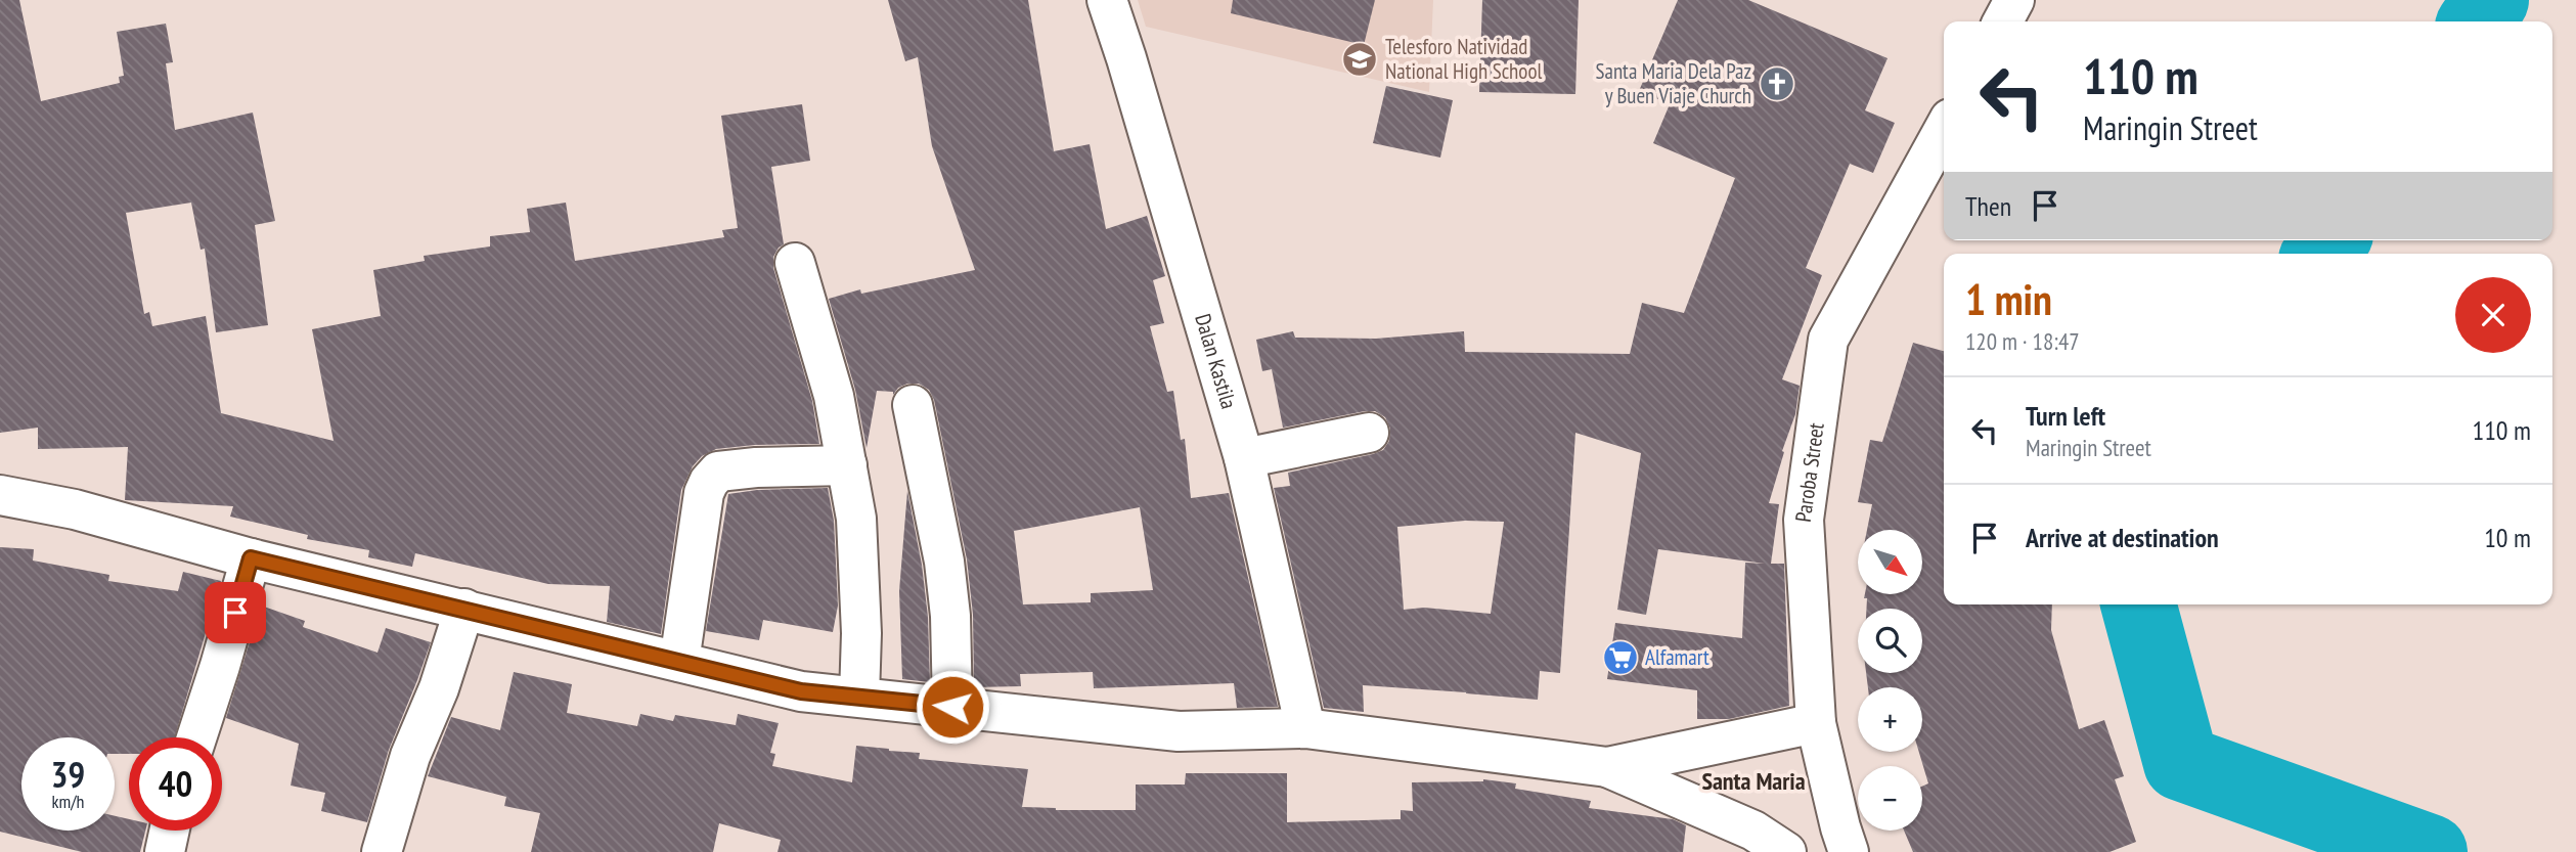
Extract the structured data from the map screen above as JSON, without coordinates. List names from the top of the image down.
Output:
{
  "streets": {
    "street": ["Dalan Kastila", "Paroba Street"]
  },
  "districts": ["Santa Maria"],
  "places": {
    "school or university": ["Telesforo Natividad National High School"],
    "church": ["Santa Maria Dela Paz y Buen Viaje Church"],
    "supermarket": ["Alfamart"]
  },
  "north": "bottom right",
  "page": {
    "turn": ["110 m", "Maringin Street"],
    "then": "Then",
    "heading": ["1 min", "120 m · 18:47"],
    "list": [
      {
        "name": "Turn left",
        "note": "Maringin Street",
        "value": "110 m"
      },
      {
        "name": "Arrive at destination",
        "value": "10 m"
      }
    ],
    "map_buttons": ["+", "−"],
    "speed": "39 km/h",
    "limit": "40"
  }
}
